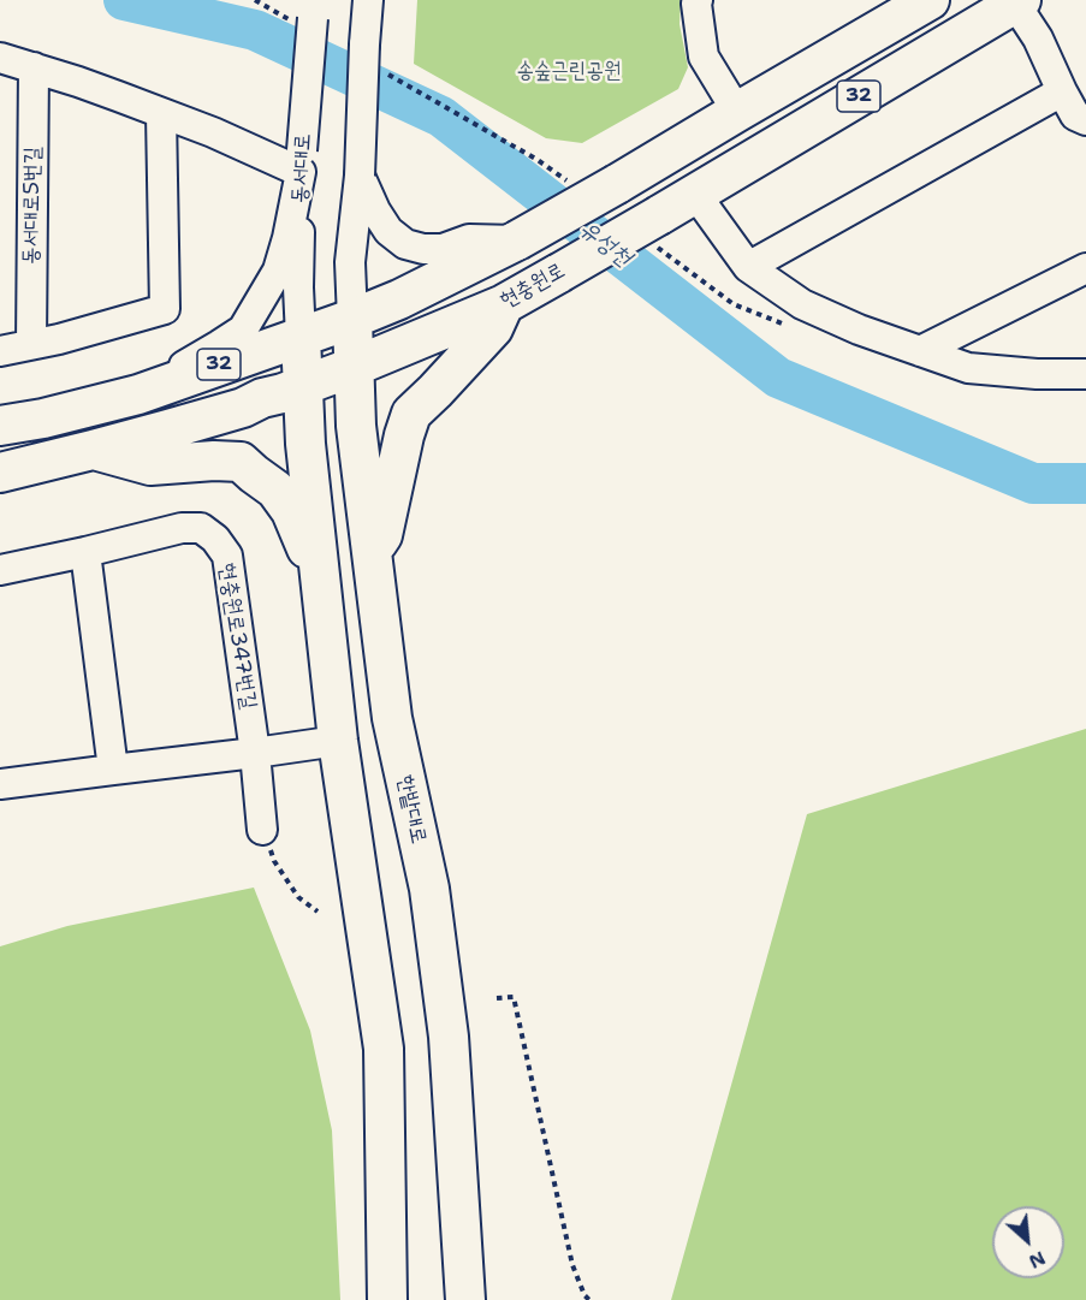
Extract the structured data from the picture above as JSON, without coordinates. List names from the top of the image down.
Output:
{
  "streets": {
    "main road": ["32", "현충원로", "한밭대로"],
    "street": ["동서대로", "동서대로5번길", "현충원로347번길"]
  },
  "crossings": [
    ["32", "동서대로"],
    ["32", "한밭대로"],
    ["현충원로", "한밭대로"]
  ],
  "water": ["유성천"],
  "parks": ["송숲근린공원"],
  "north": "bottom right"
}
